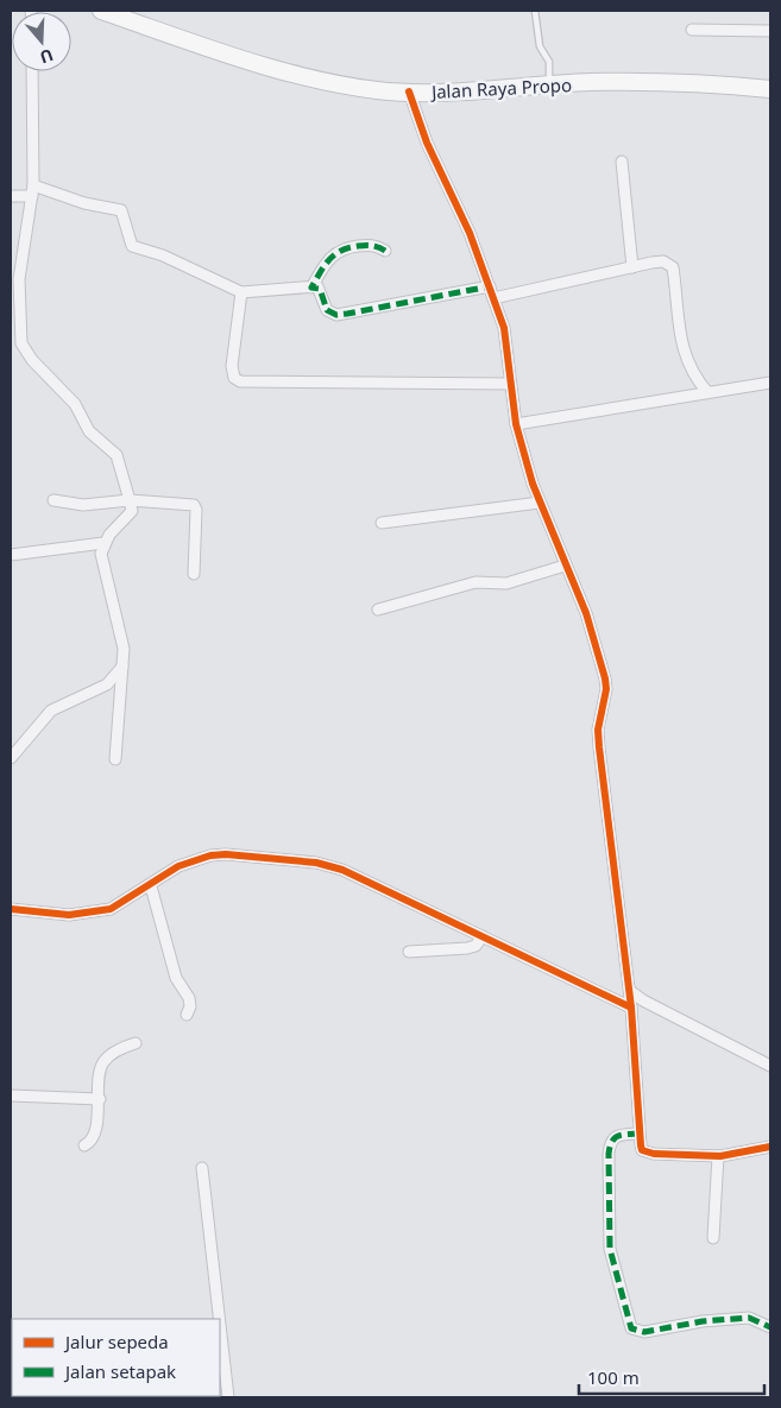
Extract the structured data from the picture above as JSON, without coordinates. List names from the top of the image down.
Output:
{
  "streets": {
    "main road": ["Jalan Raya Propo"]
  },
  "legend": ["Jalur sepeda", "Jalan setapak"],
  "scale_bar": "100 m",
  "north": "bottom"
}
